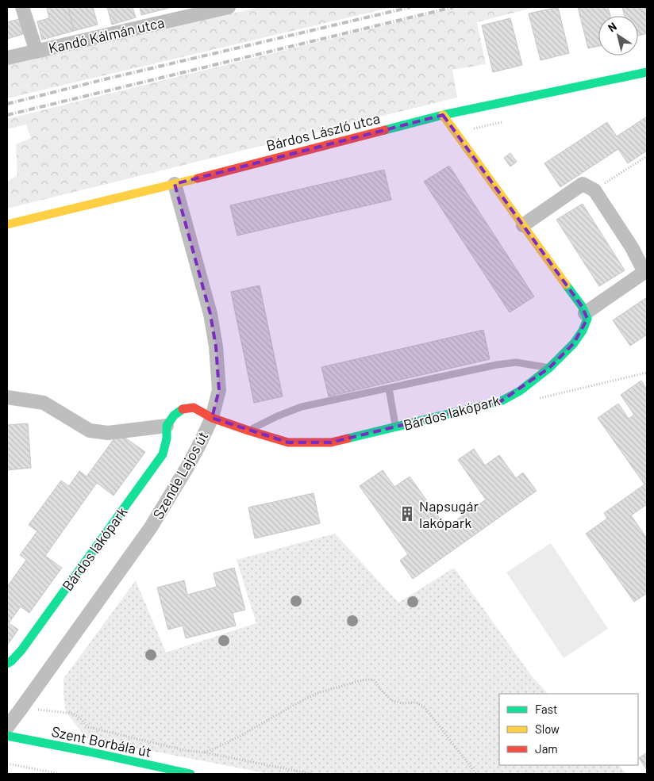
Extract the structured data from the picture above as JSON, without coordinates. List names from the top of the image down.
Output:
{
  "streets": {
    "street": [
      "Kandó Kálmán utca",
      "Bárdos László utca",
      "Bárdos lakópark",
      "Szende Lajos út",
      "Szent Borbála út"
    ]
  },
  "crossings": [
    ["Bárdos László utca", "Szende Lajos út"],
    ["Bárdos lakópark", "Szende Lajos út"]
  ],
  "places": {
    "building": ["Napsugár lakópark"]
  },
  "legend": ["Fast", "Slow", "Jam"],
  "north": "top left"
}
